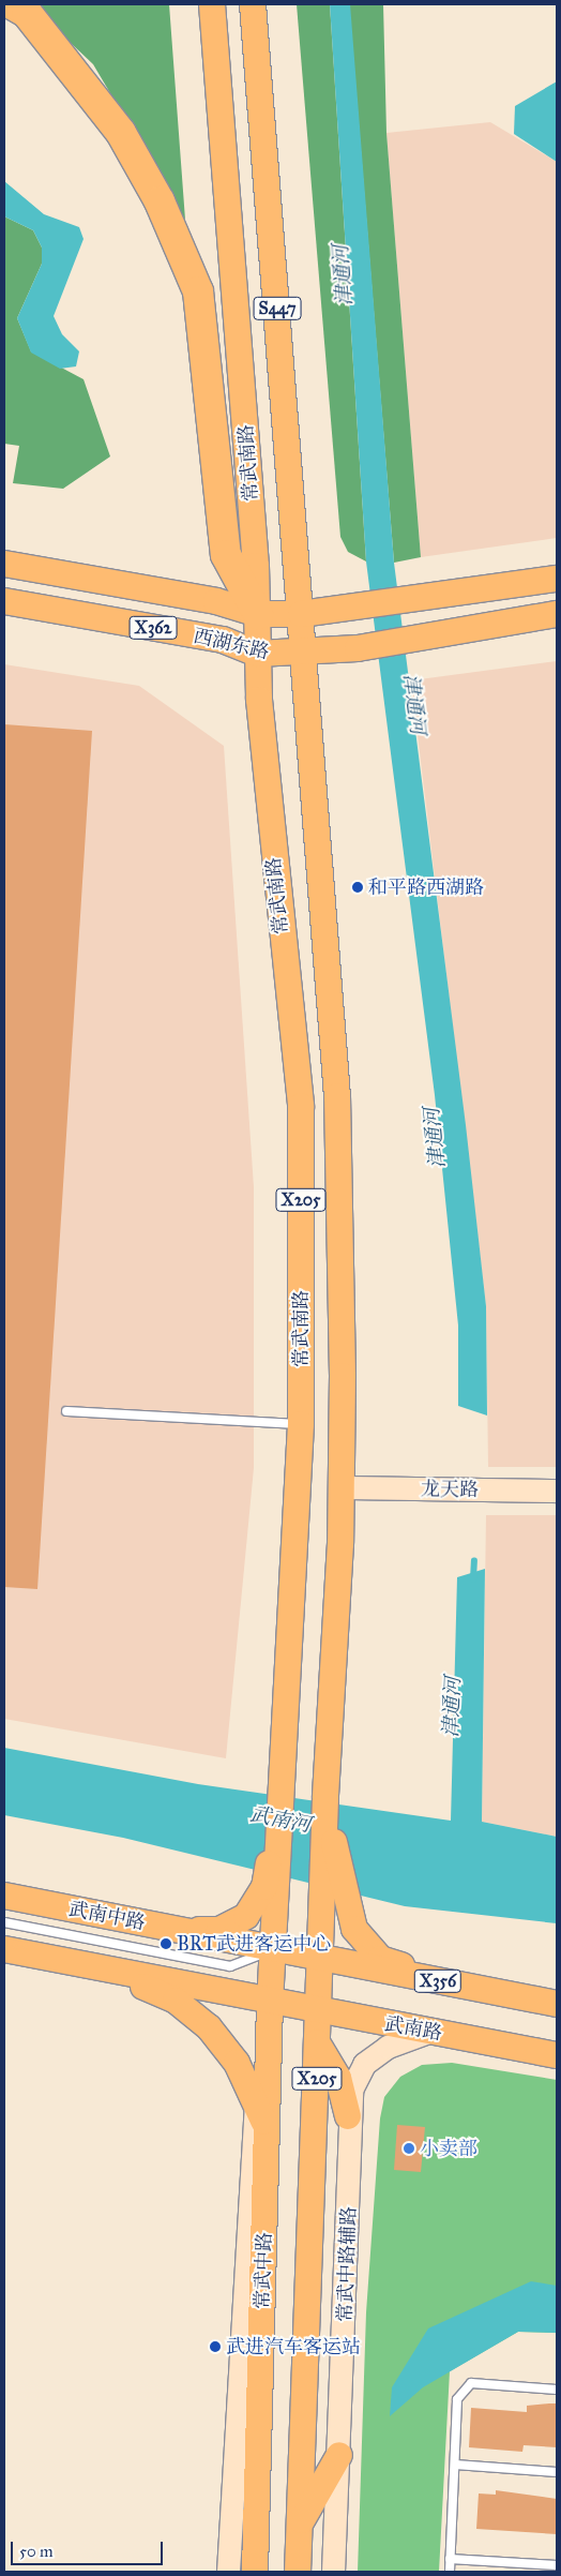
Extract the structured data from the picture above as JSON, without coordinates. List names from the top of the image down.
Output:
{
  "streets": {
    "main road": [
      "S447",
      "常武南路",
      "X362",
      "西湖东路",
      "X205",
      "武南中路",
      "X356",
      "武南路",
      "常武中路"
    ],
    "street": ["龙天路", "常武中路辅路"]
  },
  "crossings": [
    ["S447", "X362"],
    ["S447", "X205"],
    ["常武南路", "X362"],
    ["常武南路", "西湖东路"],
    ["常武南路", "X205"],
    ["X362", "西湖东路"],
    ["X362", "X205"],
    ["西湖东路", "X205"],
    ["X205", "龙天路"],
    ["X205", "武南中路"],
    ["X205", "X356"],
    ["X205", "武南路"],
    ["X205", "常武中路"],
    ["武南中路", "X356"],
    ["武南路", "常武中路辅路"],
    ["武南路", "常武中路"]
  ],
  "water": ["津通河", "武南河"],
  "places": [
    "和平路西湖路",
    "BRT武进客运中心",
    "小卖部",
    "武进汽车客运站"
  ],
  "scale_bar": "50 m"
}
